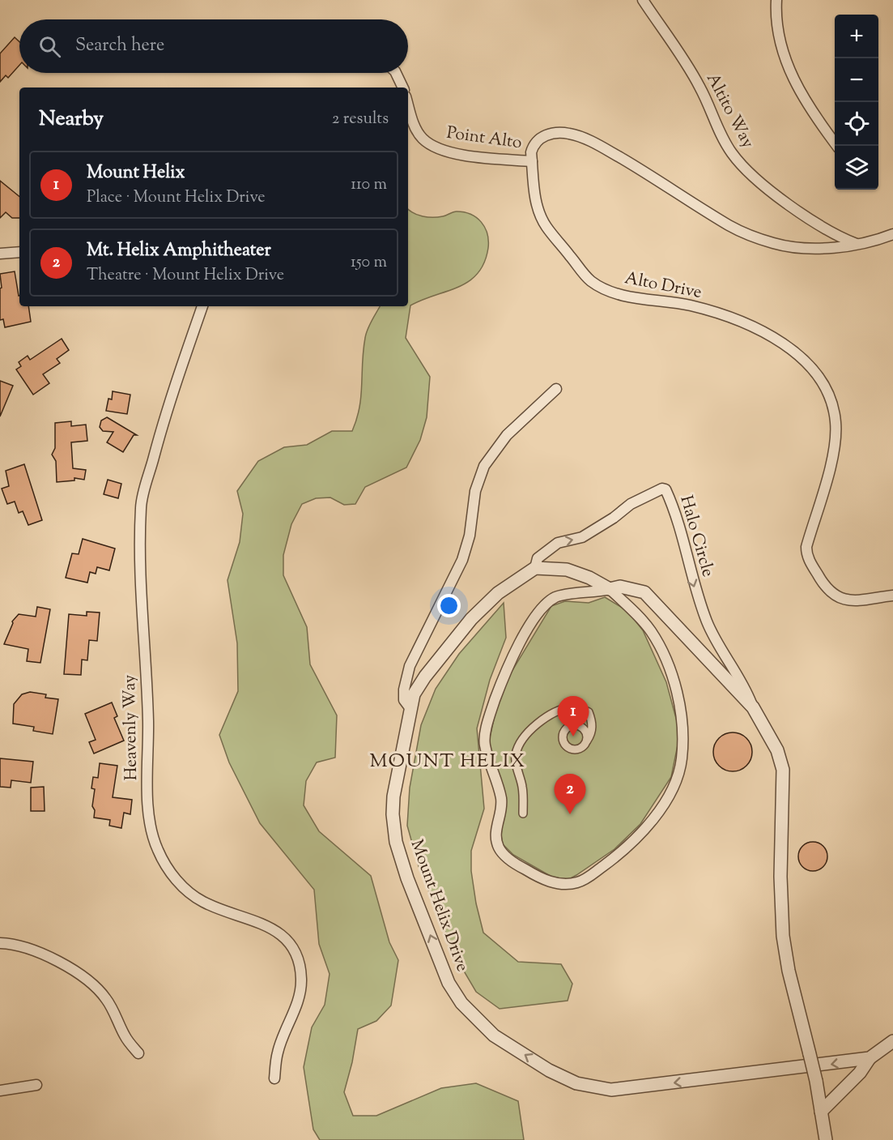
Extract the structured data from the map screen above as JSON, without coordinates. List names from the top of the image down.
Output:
{
  "streets": {
    "street": [
      "Altito Way",
      "Point Alto",
      "Alto Drive",
      "Halo Circle",
      "Heavenly Way",
      "Mount Helix Drive"
    ]
  },
  "crossings": [
    ["Altito Way", "Alto Drive"],
    ["Point Alto", "Alto Drive"],
    ["Halo Circle", "Mount Helix Drive"]
  ],
  "districts": ["MOUNT HELIX"],
  "page": {
    "map_buttons": ["+", "−"],
    "search": "Search here",
    "heading": ["Nearby", "2 results"],
    "list": [
      {
        "mark": "1",
        "name": "Mount Helix",
        "note": "Place · Mount Helix Drive",
        "value": "110 m"
      },
      {
        "mark": "2",
        "name": "Mt. Helix Amphitheater",
        "note": "Theatre · Mount Helix Drive",
        "value": "150 m"
      }
    ],
    "pins": ["1", "2"]
  }
}
